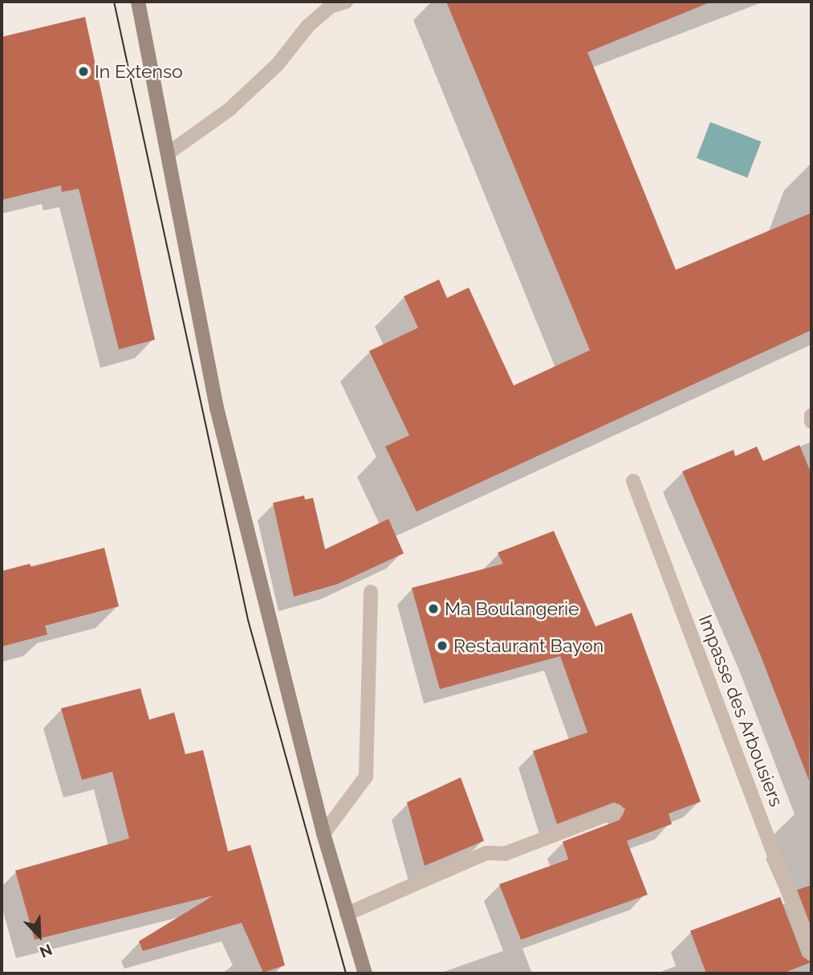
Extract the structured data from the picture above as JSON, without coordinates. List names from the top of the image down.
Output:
{
  "streets": {
    "street": ["Impasse des Arbousiers"]
  },
  "places": ["In Extenso", "Ma Boulangerie", "Restaurant Bayon"],
  "north": "bottom right"
}
